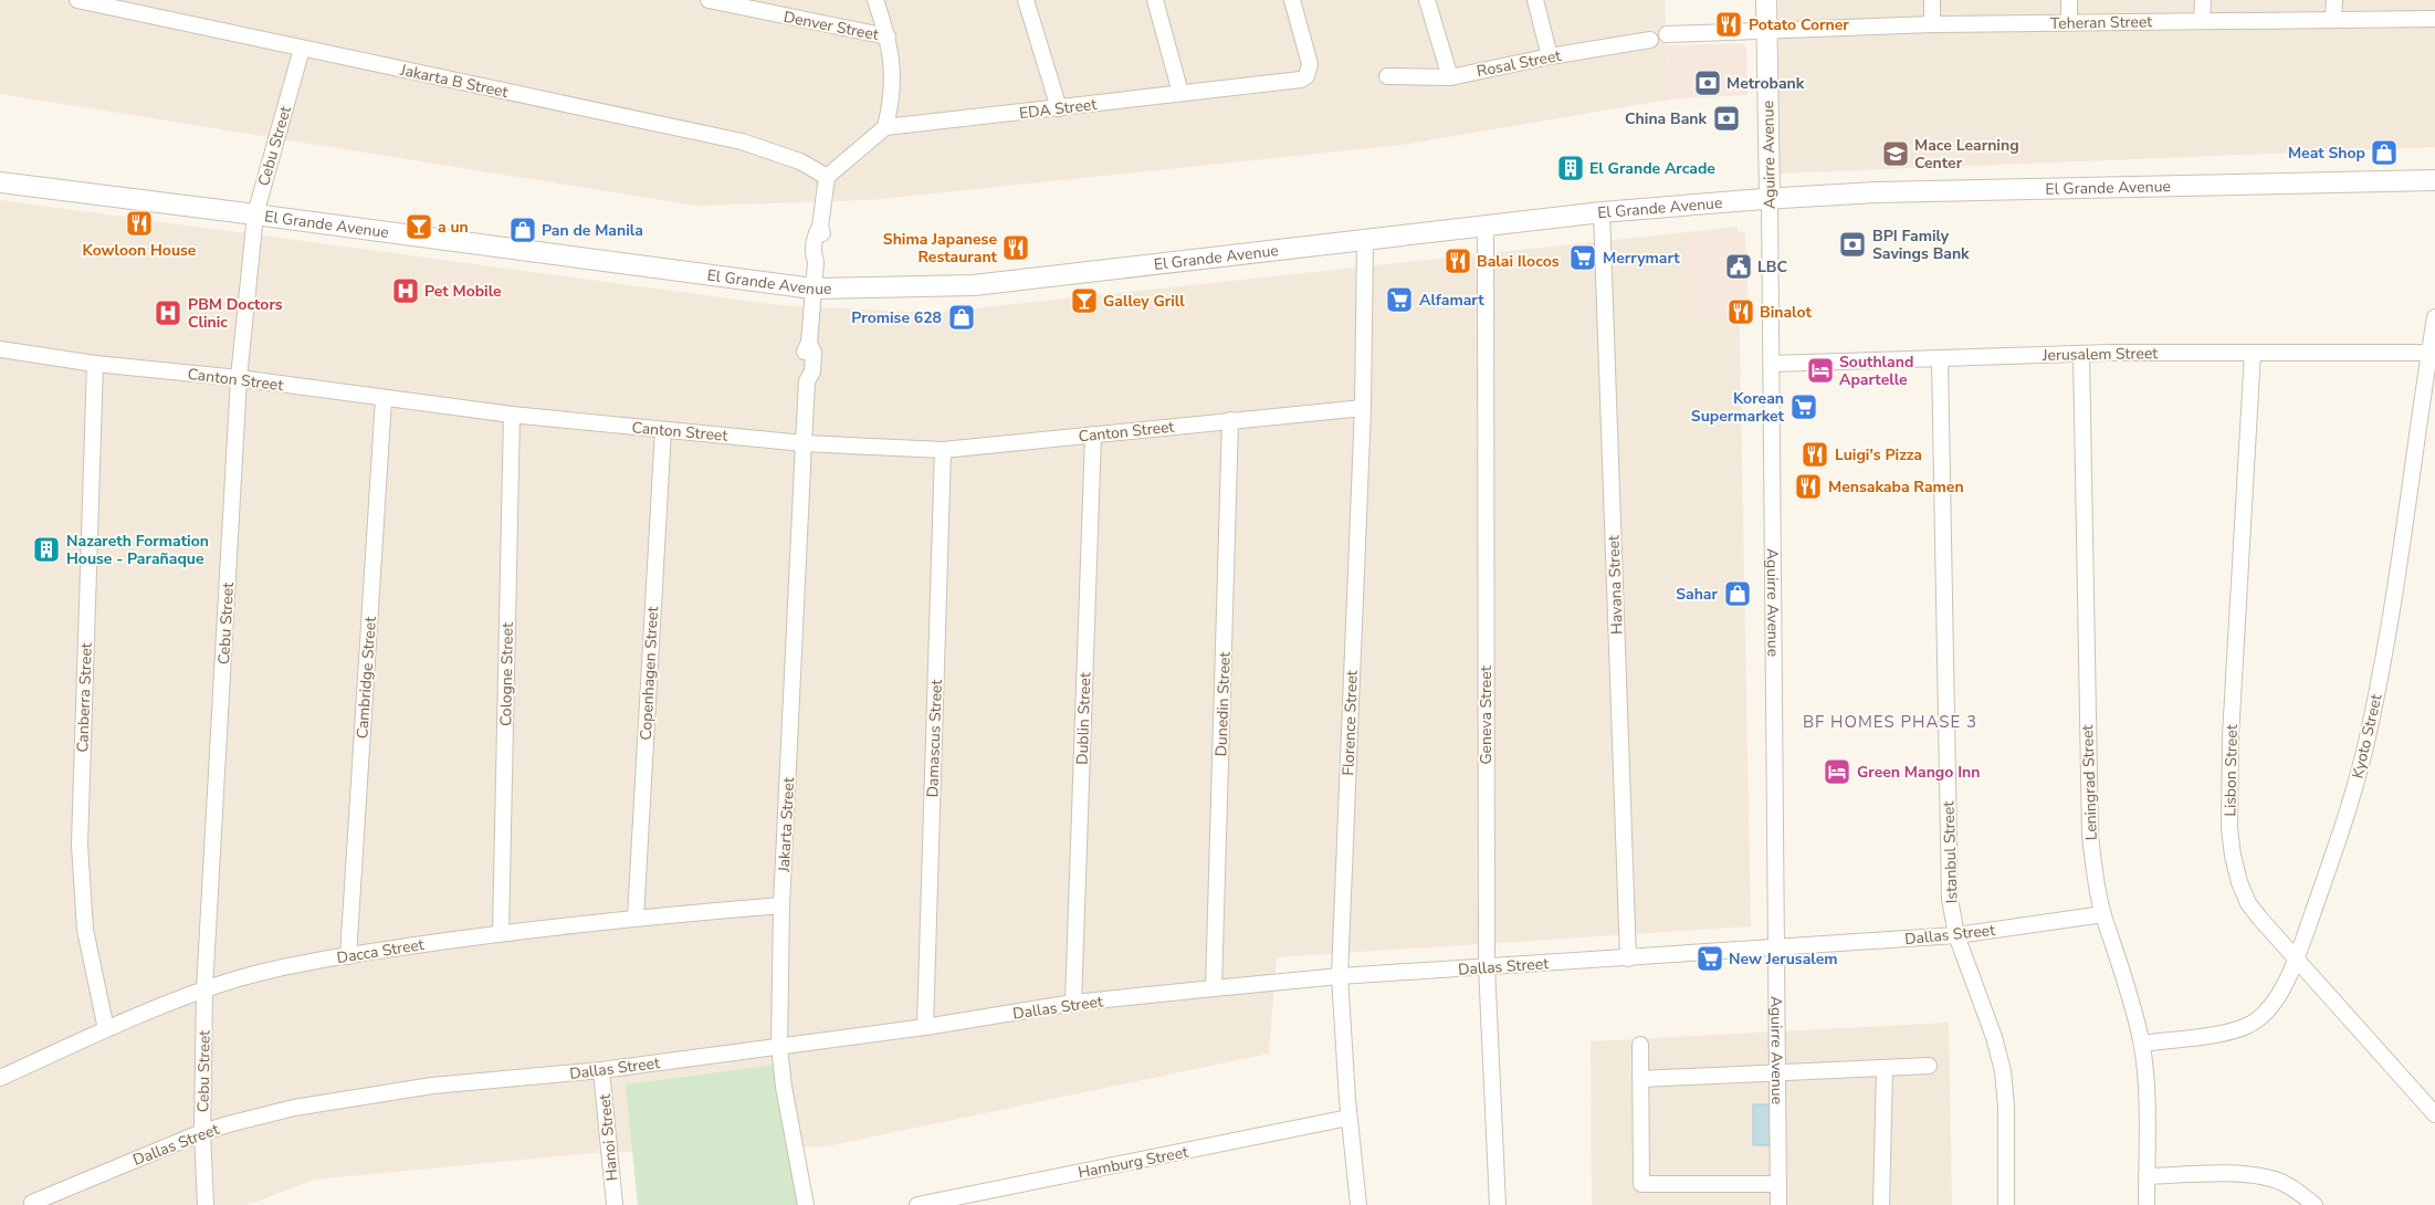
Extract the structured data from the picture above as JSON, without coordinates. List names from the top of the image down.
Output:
{
  "streets": {
    "street": [
      "Teheran Street",
      "Denver Street",
      "Rosal Street",
      "Jakarta B Street",
      "EDA Street",
      "Cebu Street",
      "Aguirre Avenue",
      "El Grande Avenue",
      "Jerusalem Street",
      "Canton Street",
      "Havana Street",
      "Copenhagen Street",
      "Cologne Street",
      "Cambridge Street",
      "Canberra Street",
      "Dunedin Street",
      "Geneva Street",
      "Dublin Street",
      "Florence Street",
      "Kyoto Street",
      "Damascus Street",
      "Lisbon Street",
      "Leningrad Street",
      "Jakarta Street",
      "Istanbul Street",
      "Dallas Street",
      "Dacca Street",
      "Hanoi Street",
      "Hamburg Street"
    ]
  },
  "crossings": [
    ["Teheran Street", "Aguirre Avenue"],
    ["Jakarta B Street", "Cebu Street"],
    ["Jakarta B Street", "Jakarta Street"],
    ["Cebu Street", "El Grande Avenue"],
    ["Cebu Street", "Canton Street"],
    ["Cebu Street", "Dallas Street"],
    ["Cebu Street", "Dacca Street"],
    ["Aguirre Avenue", "El Grande Avenue"],
    ["Aguirre Avenue", "Jerusalem Street"],
    ["Aguirre Avenue", "Dallas Street"],
    ["El Grande Avenue", "Havana Street"],
    ["El Grande Avenue", "Geneva Street"],
    ["El Grande Avenue", "Florence Street"],
    ["El Grande Avenue", "Jakarta Street"],
    ["Jerusalem Street", "Kyoto Street"],
    ["Jerusalem Street", "Lisbon Street"],
    ["Jerusalem Street", "Leningrad Street"],
    ["Jerusalem Street", "Istanbul Street"],
    ["Canton Street", "Copenhagen Street"],
    ["Canton Street", "Cologne Street"],
    ["Canton Street", "Cambridge Street"],
    ["Canton Street", "Canberra Street"],
    ["Canton Street", "Dunedin Street"],
    ["Canton Street", "Dublin Street"],
    ["Canton Street", "Florence Street"],
    ["Canton Street", "Damascus Street"],
    ["Canton Street", "Jakarta Street"],
    ["Havana Street", "Dallas Street"],
    ["Copenhagen Street", "Dacca Street"],
    ["Cologne Street", "Dacca Street"],
    ["Cambridge Street", "Dacca Street"],
    ["Canberra Street", "Dacca Street"],
    ["Dunedin Street", "Dallas Street"],
    ["Geneva Street", "Dallas Street"],
    ["Dublin Street", "Dallas Street"],
    ["Florence Street", "Dallas Street"],
    ["Florence Street", "Hamburg Street"],
    ["Kyoto Street", "Lisbon Street"],
    ["Kyoto Street", "Leningrad Street"],
    ["Damascus Street", "Dallas Street"],
    ["Leningrad Street", "Dallas Street"],
    ["Jakarta Street", "Dallas Street"],
    ["Jakarta Street", "Dacca Street"],
    ["Istanbul Street", "Dallas Street"],
    ["Dallas Street", "Hanoi Street"]
  ],
  "districts": ["BF HOMES PHASE 3"],
  "places": {
    "restaurant": [
      "Potato Corner",
      "Kowloon House",
      "Shima Japanese Restaurant",
      "Balai Ilocos",
      "Binalot",
      "Luigi's Pizza",
      "Mensakaba Ramen"
    ],
    "bank": ["Metrobank", "China Bank", "BPI Family Savings Bank"],
    "shop": [
      "Meat Shop",
      "Pan de Manila",
      "Promise 628",
      "Sahar"
    ],
    "school or university": ["Mace Learning Center"],
    "building": ["El Grande Arcade", "Nazareth Formation House - Parañaque"],
    "bar": ["a un", "Galley Grill"],
    "supermarket": [
      "Merrymart",
      "Alfamart",
      "Korean Supermarket",
      "New Jerusalem"
    ],
    "public building": ["LBC"],
    "hospital": ["Pet Mobile", "PBM Doctors Clinic"],
    "hotel": ["Southland Apartelle", "Green Mango Inn"]
  }
}
